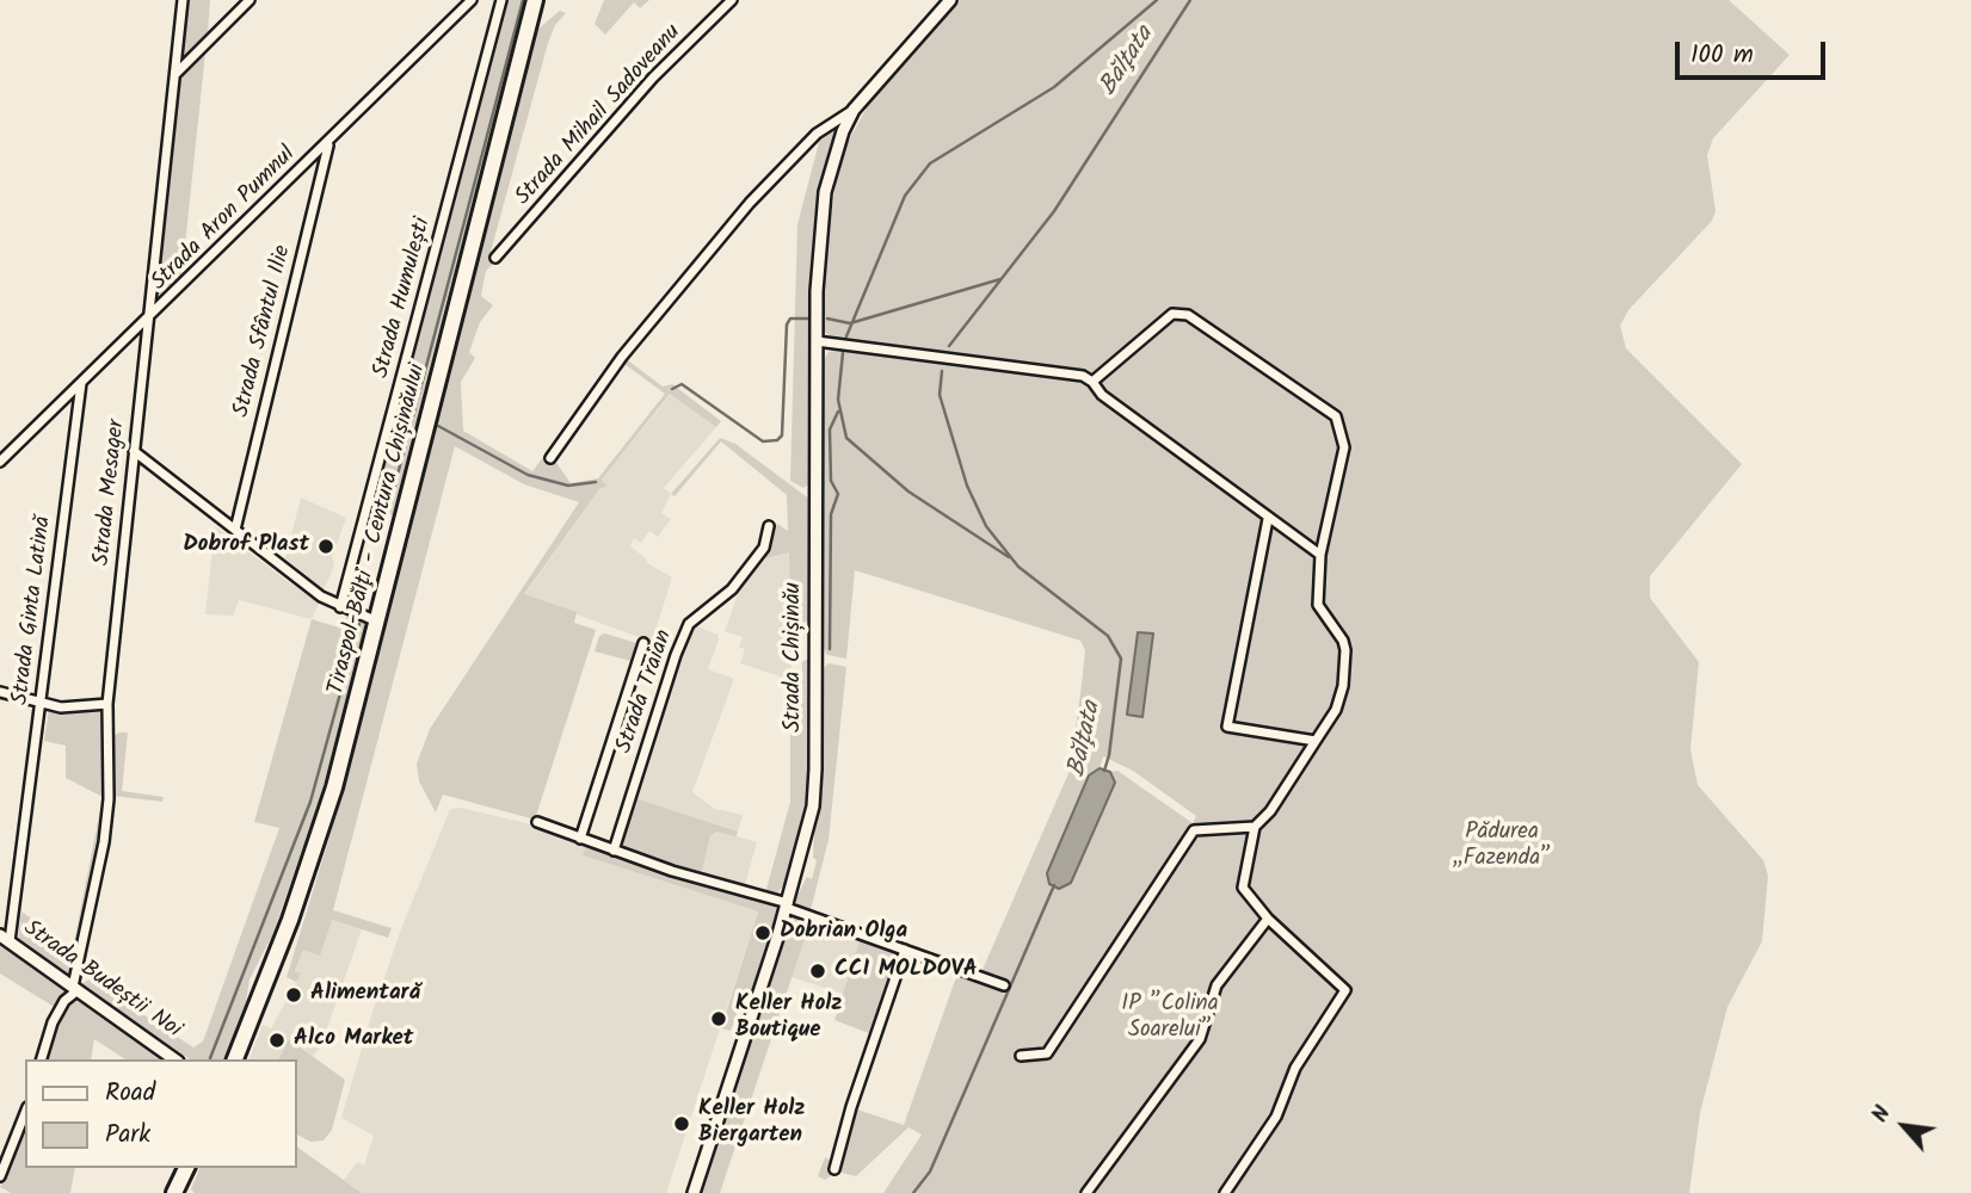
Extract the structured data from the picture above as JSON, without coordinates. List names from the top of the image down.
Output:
{
  "streets": {
    "highway": ["Tiraspol-Bălţi - Centura Chișinăului"],
    "street": [
      "Strada Mihail Sadoveanu",
      "Strada Aron Pumnul",
      "Strada Humulești",
      "Strada Sfântul Ilie",
      "Strada Mesager",
      "Strada Ginta Latină",
      "Strada Chișinău",
      "Strada Traian",
      "Strada Budeștii Noi"
    ]
  },
  "crossings": [
    ["Strada Aron Pumnul", "Strada Sfântul Ilie"],
    ["Strada Aron Pumnul", "Strada Mesager"],
    ["Strada Aron Pumnul", "Strada Ginta Latină"],
    ["Strada Mesager", "Strada Budeștii Noi"],
    ["Strada Ginta Latină", "Strada Budeștii Noi"]
  ],
  "water": ["Bălţata"],
  "parks": ["Pădurea „Fazenda”", "IP ”Colina Soarelui”"],
  "places": [
    "Dobrof Plast",
    "Dobrian Olga",
    "CCI MOLDOVA",
    "Alimentară",
    "Keller Holz Boutique",
    "Alco Market",
    "Keller Holz Biergarten"
  ],
  "legend": ["Road", "Park"],
  "scale_bar": "100 m",
  "north": "top left"
}
